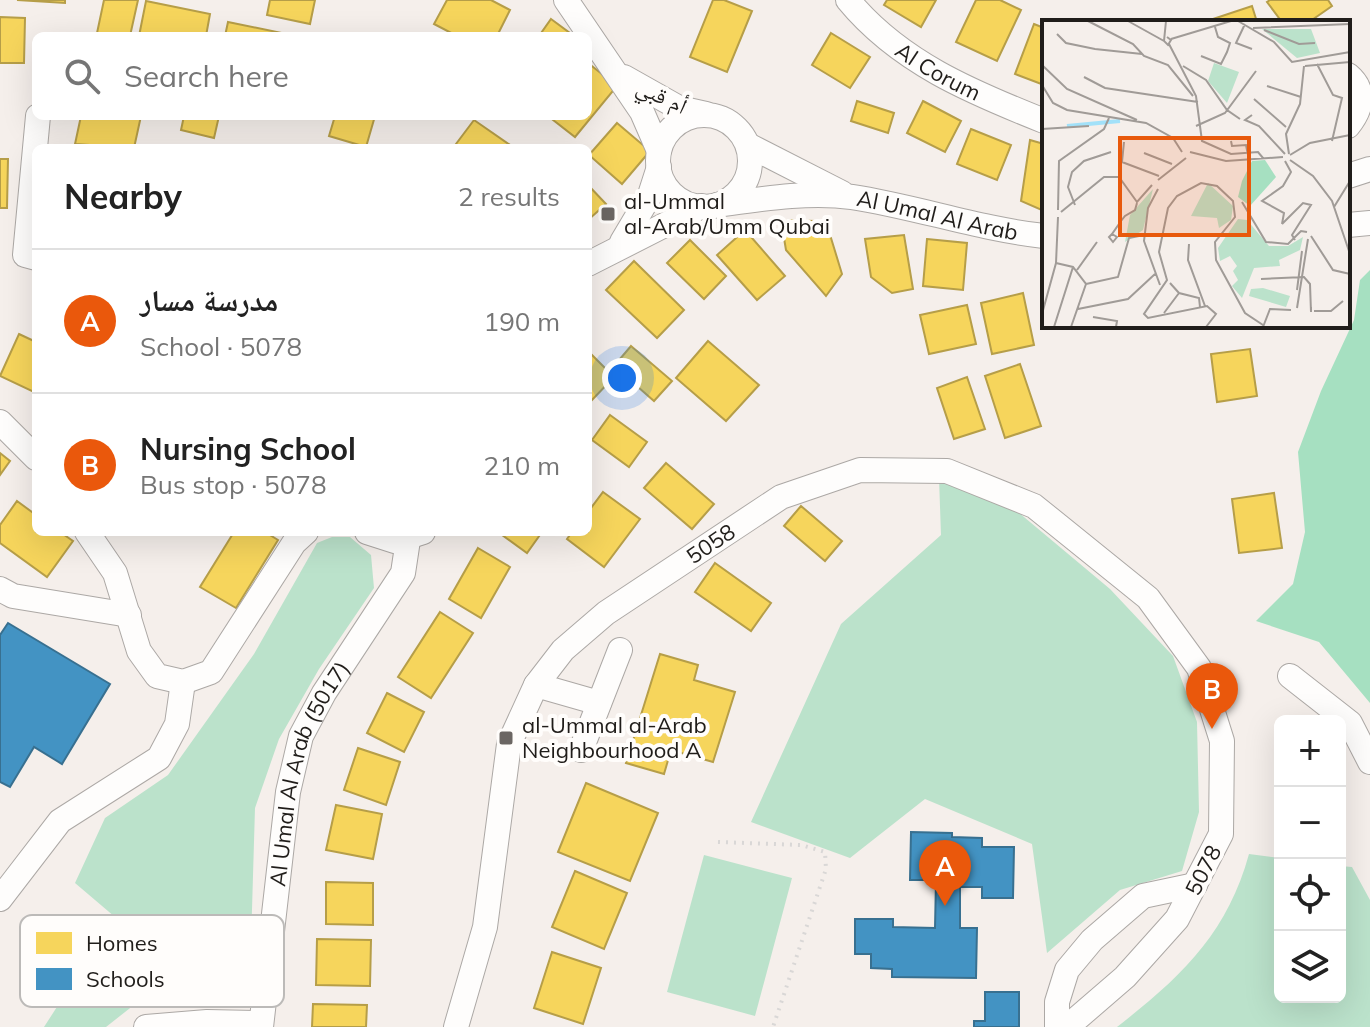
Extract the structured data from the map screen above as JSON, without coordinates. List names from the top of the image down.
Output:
{
  "streets": {
    "street": [
      "Al Corum",
      "أم قبي",
      "Al Umal Al Arab",
      "5058",
      "Al Umal Al Arab (5017)",
      "5078"
    ]
  },
  "crossings": [
    ["أم قبي", "Al Umal Al Arab"],
    ["5058", "5078"]
  ],
  "places": {
    "transit": ["al-Ummal al-Arab/Umm Qubai", "al-Ummal al-Arab Neighbourhood A"]
  },
  "legend": ["Homes", "Schools"],
  "page": {
    "search": "Search here",
    "heading": ["Nearby", "2 results"],
    "list": [
      {
        "mark": "A",
        "name": "مدرسة مسار",
        "note": "School · 5078",
        "value": "190 m"
      },
      {
        "mark": "B",
        "name": "Nursing School",
        "note": "Bus stop · 5078",
        "value": "210 m"
      }
    ],
    "pins": ["B", "A"],
    "map_buttons": ["+", "−"]
  }
}
